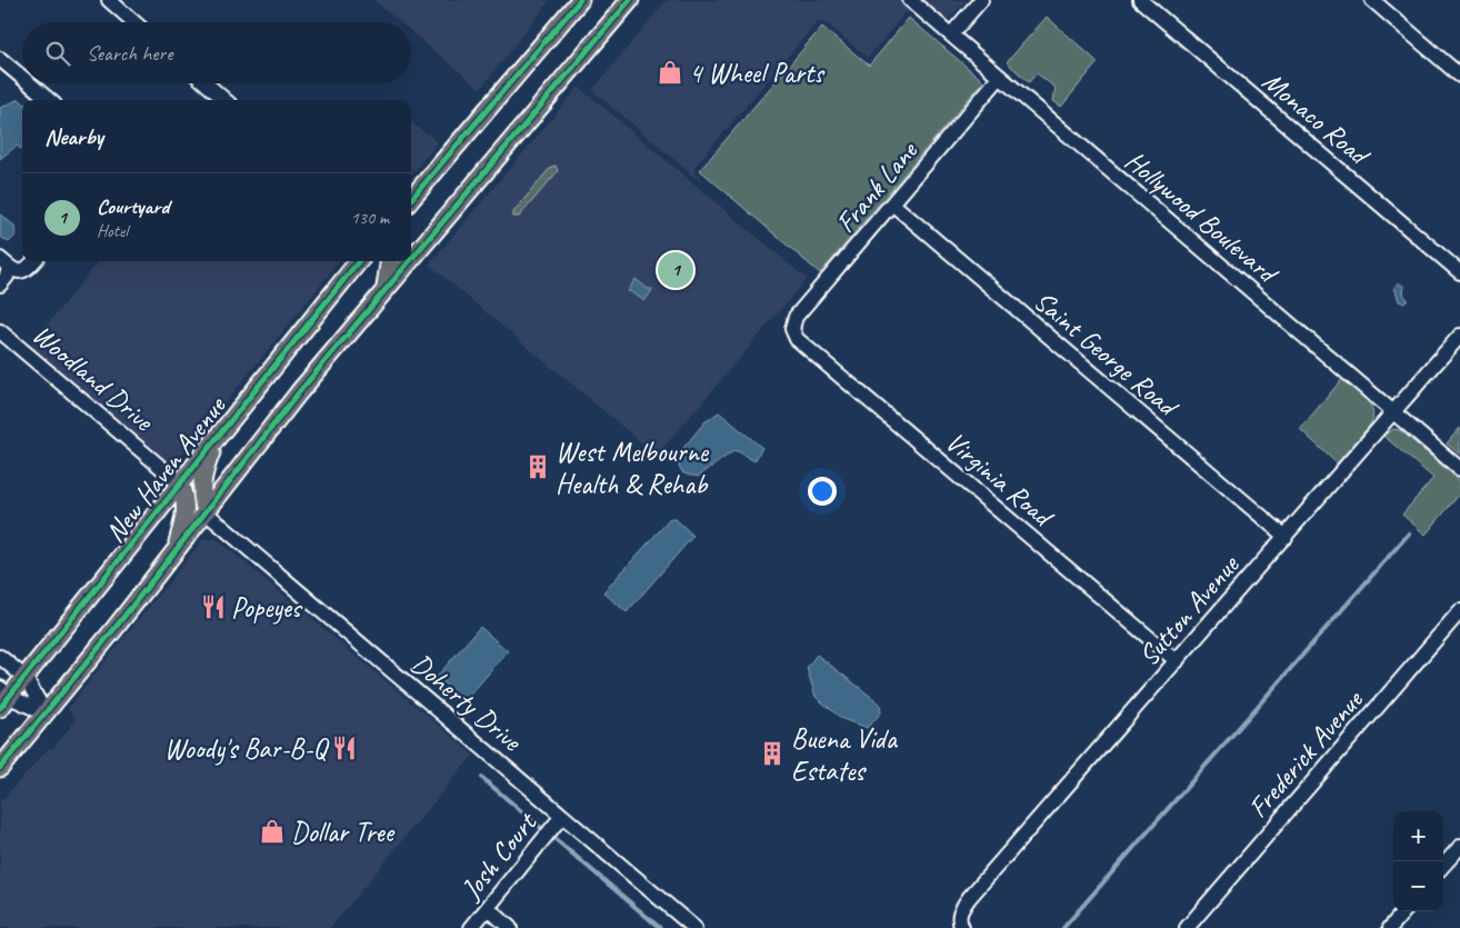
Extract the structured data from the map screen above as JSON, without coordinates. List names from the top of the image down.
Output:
{
  "streets": {
    "main road": ["New Haven Avenue"],
    "street": [
      "Monaco Road",
      "Frank Lane",
      "Hollywood Boulevard",
      "Saint George Road",
      "Woodland Drive",
      "Virginia Road",
      "Sutton Avenue",
      "Doherty Drive",
      "Frederick Avenue",
      "Josh Court"
    ]
  },
  "crossings": [
    ["Frank Lane", "Hollywood Boulevard"],
    ["Frank Lane", "Saint George Road"],
    ["Frank Lane", "Virginia Road"],
    ["Hollywood Boulevard", "Sutton Avenue"],
    ["Saint George Road", "Sutton Avenue"],
    ["Woodland Drive", "New Haven Avenue"],
    ["Virginia Road", "Sutton Avenue"],
    ["Doherty Drive", "Josh Court"]
  ],
  "places": {
    "shop": ["4 Wheel Parts", "Dollar Tree"],
    "building": ["West Melbourne Health & Rehab", "Buena Vida Estates"],
    "restaurant": ["Popeyes", "Woody's Bar-B-Q"]
  },
  "page": {
    "search": "Search here",
    "heading": "Nearby",
    "list": [
      {
        "mark": "1",
        "name": "Courtyard",
        "note": "Hotel",
        "value": "130 m"
      }
    ],
    "pins": "1",
    "map_buttons": ["+", "−"]
  }
}
